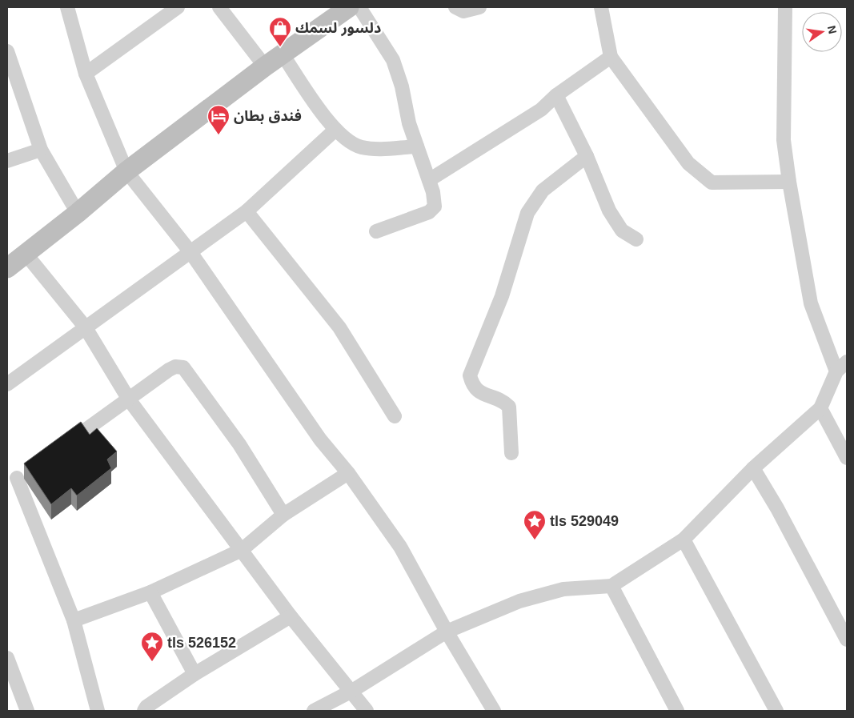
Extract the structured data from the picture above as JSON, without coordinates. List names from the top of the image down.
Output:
{
  "places": {
    "shop": ["دلسور لسمك"],
    "hotel": ["فندق بطان"],
    "place": ["tls 529049", "tls 526152"]
  },
  "north": "right"
}
